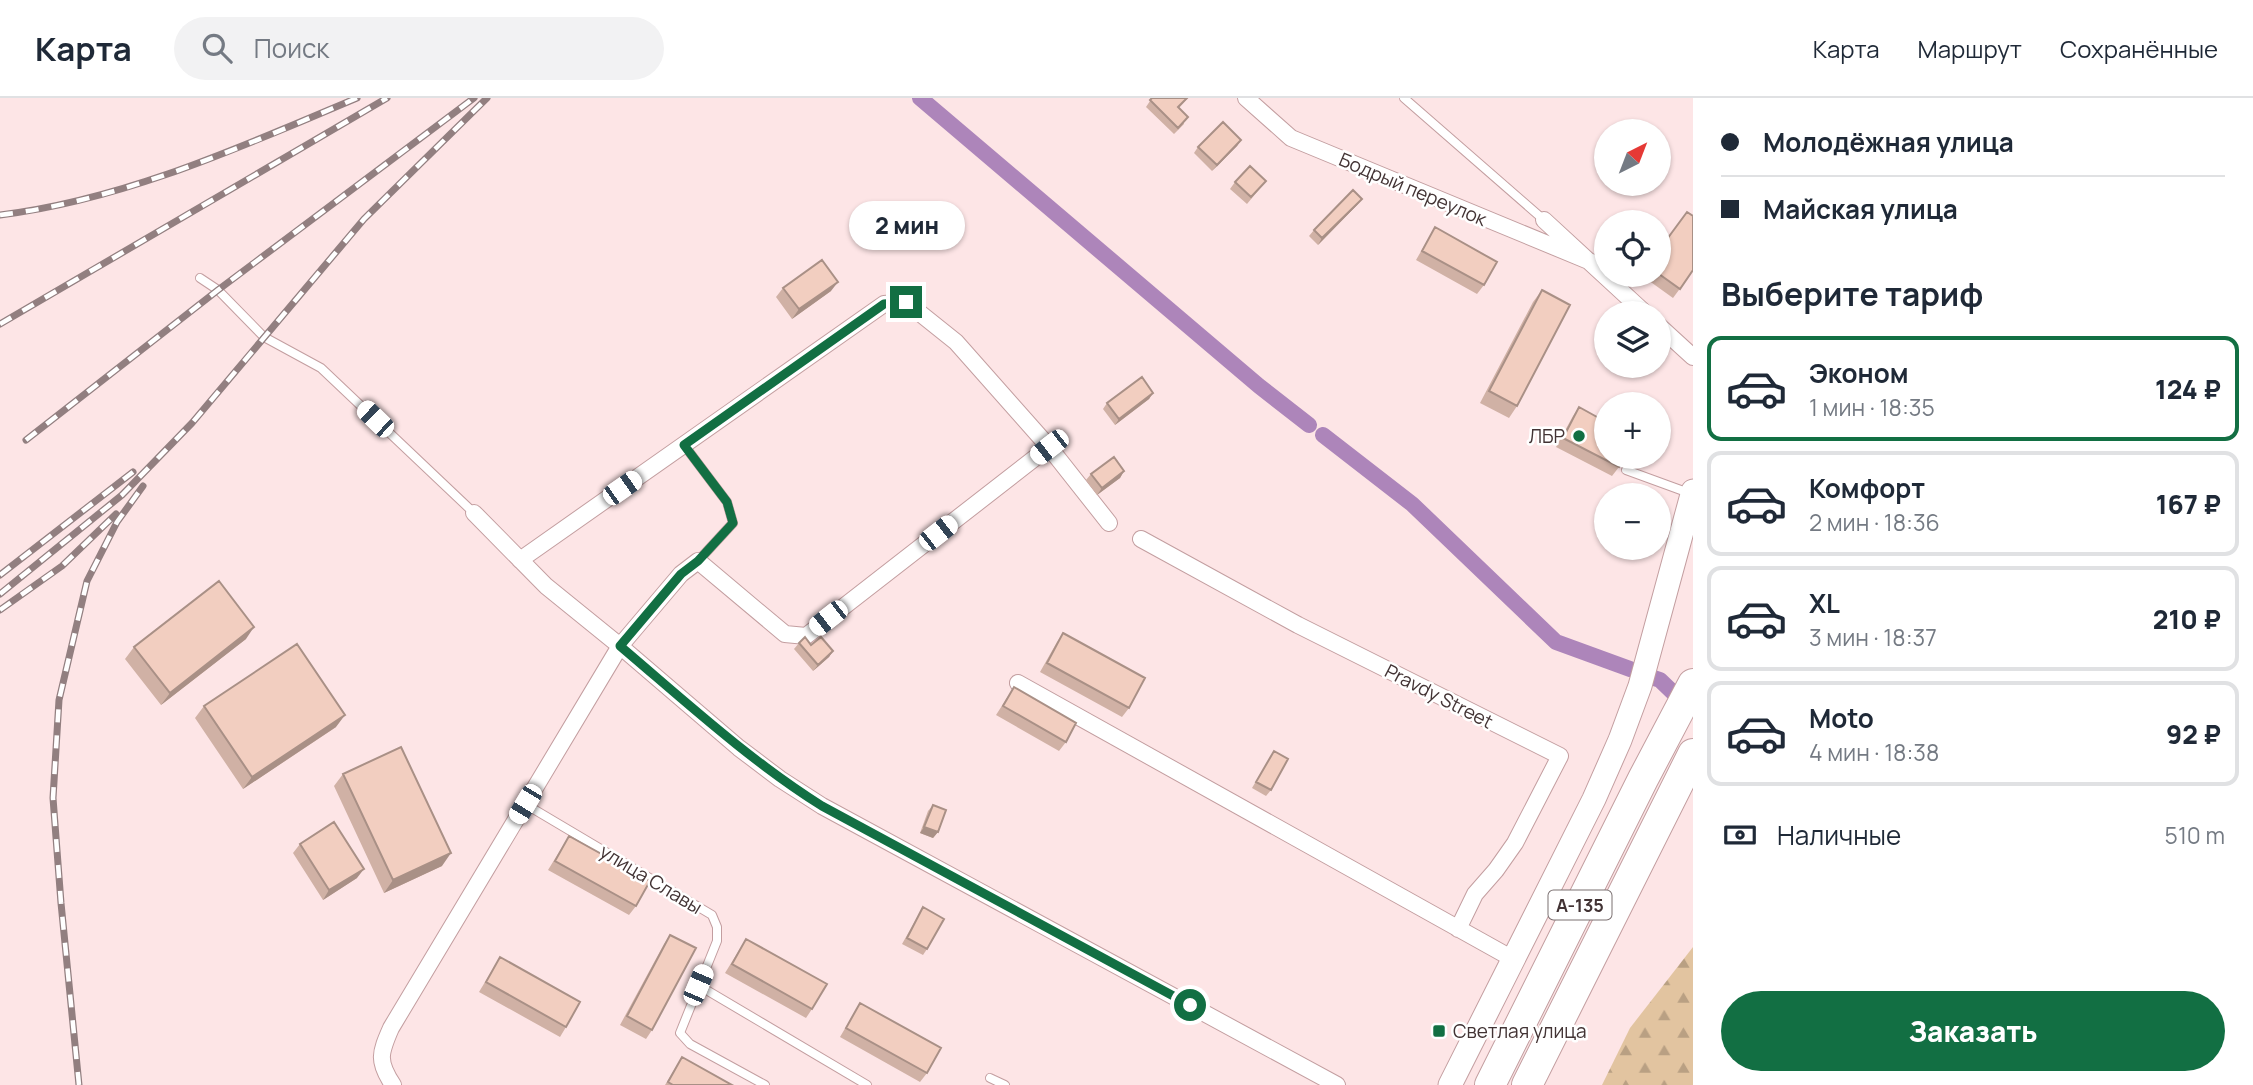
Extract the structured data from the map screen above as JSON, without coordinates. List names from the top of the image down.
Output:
{
  "streets": {
    "highway": ["А-135"],
    "street": ["Бодрый переулок", "Pravdy Street"],
    "lane": ["улица Славы"]
  },
  "places": {
    "other": ["ЛБР"],
    "transit": ["Светлая улица"]
  },
  "north": "top right",
  "page": {
    "header": "Карта",
    "search": "Поиск",
    "nav": ["Карта", "Маршрут", "Сохранённые"],
    "banner": ["Молодёжная улица", "Майская улица"],
    "map_buttons": ["+", "−"],
    "bubble": "2 мин",
    "heading": "Выберите тариф",
    "list": [
      {
        "name": "Эконом",
        "note": "1 мин · 18:35",
        "value": "124 ₽"
      },
      {
        "name": "Комфорт",
        "note": "2 мин · 18:36",
        "value": "167 ₽"
      },
      {
        "name": "XL",
        "note": "3 мин · 18:37",
        "value": "210 ₽"
      },
      {
        "name": "Moto",
        "note": "4 мин · 18:38",
        "value": "92 ₽"
      }
    ],
    "pay": ["Наличные", "510 m"],
    "buttons": "Заказать"
  }
}
